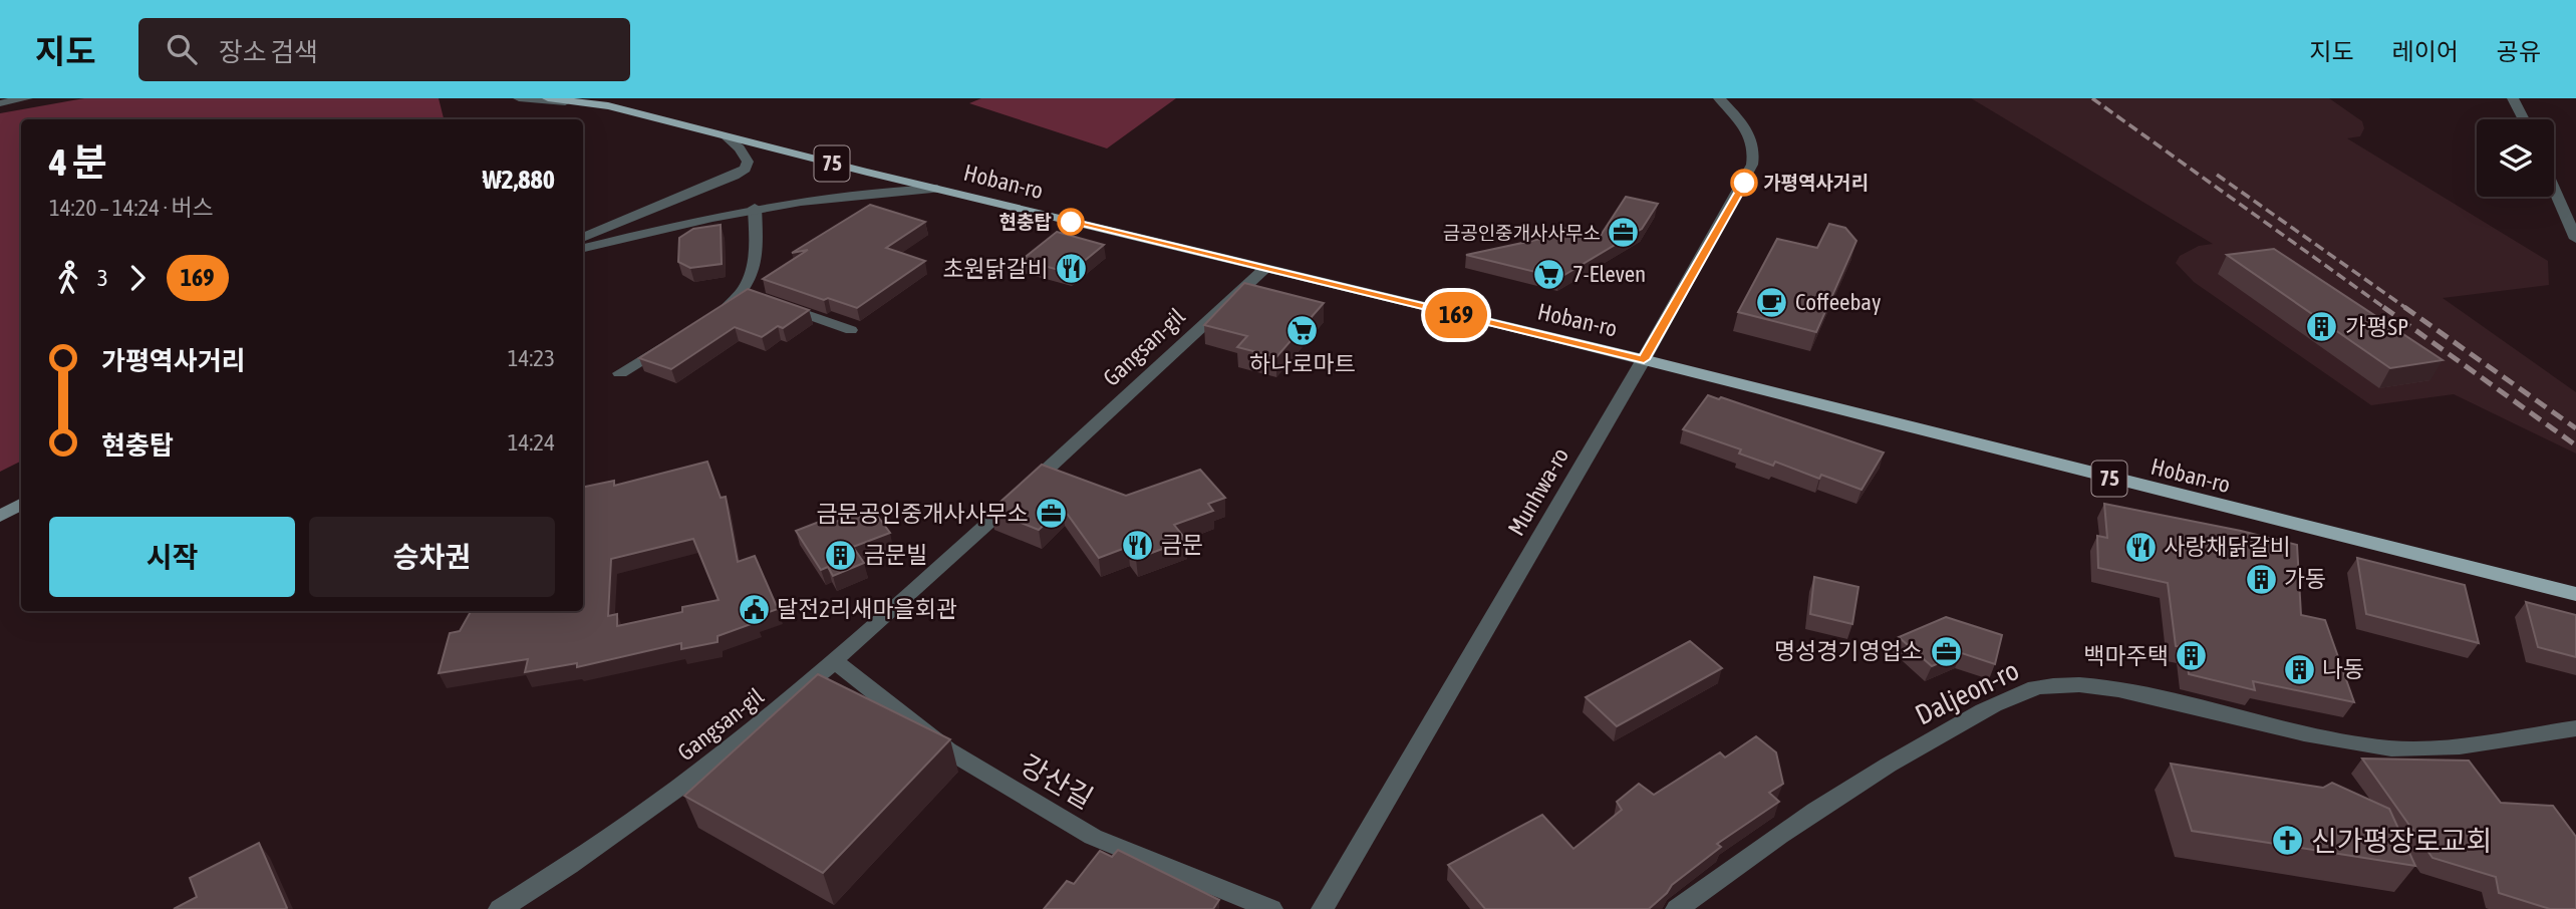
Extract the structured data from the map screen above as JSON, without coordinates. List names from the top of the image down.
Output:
{
  "streets": {
    "main road": ["75", "Hoban-ro"],
    "street": [
      "Gangsan-gil",
      "Munhwa-ro",
      "Daljeon-ro",
      "강산길"
    ]
  },
  "crossings": [
    ["Hoban-ro", "Gangsan-gil"],
    ["Hoban-ro", "Munhwa-ro"],
    ["Gangsan-gil", "강산길"]
  ],
  "places": {
    "other": ["가평역사거리", "현충탑"],
    "office": ["금공인중개사사무소", "금문공인중개사사무소", "명성경기영업소"],
    "restaurant": ["초원닭갈비", "금문", "사랑채닭갈비"],
    "supermarket": ["7-Eleven", "하나로마트"],
    "cafe": ["Coffeebay"],
    "building": [
      "가평SP",
      "금문빌",
      "가동",
      "백마주택",
      "나동"
    ],
    "public building": ["달전2리새마을회관"],
    "church": ["신가평장로교회"]
  },
  "lines": ["bus line 169"],
  "page": {
    "header": "지도",
    "search": "장소 검색",
    "nav": ["지도", "레이어", "공유"],
    "on_map": "169",
    "heading": ["4 분", "14:20 – 14:24 · 버스", "₩2,880"],
    "legs": ["3", "169"],
    "list": [
      {
        "name": "가평역사거리",
        "value": "14:23"
      },
      {
        "name": "현충탑",
        "value": "14:24"
      }
    ],
    "buttons": ["시작", "승차권"]
  }
}
